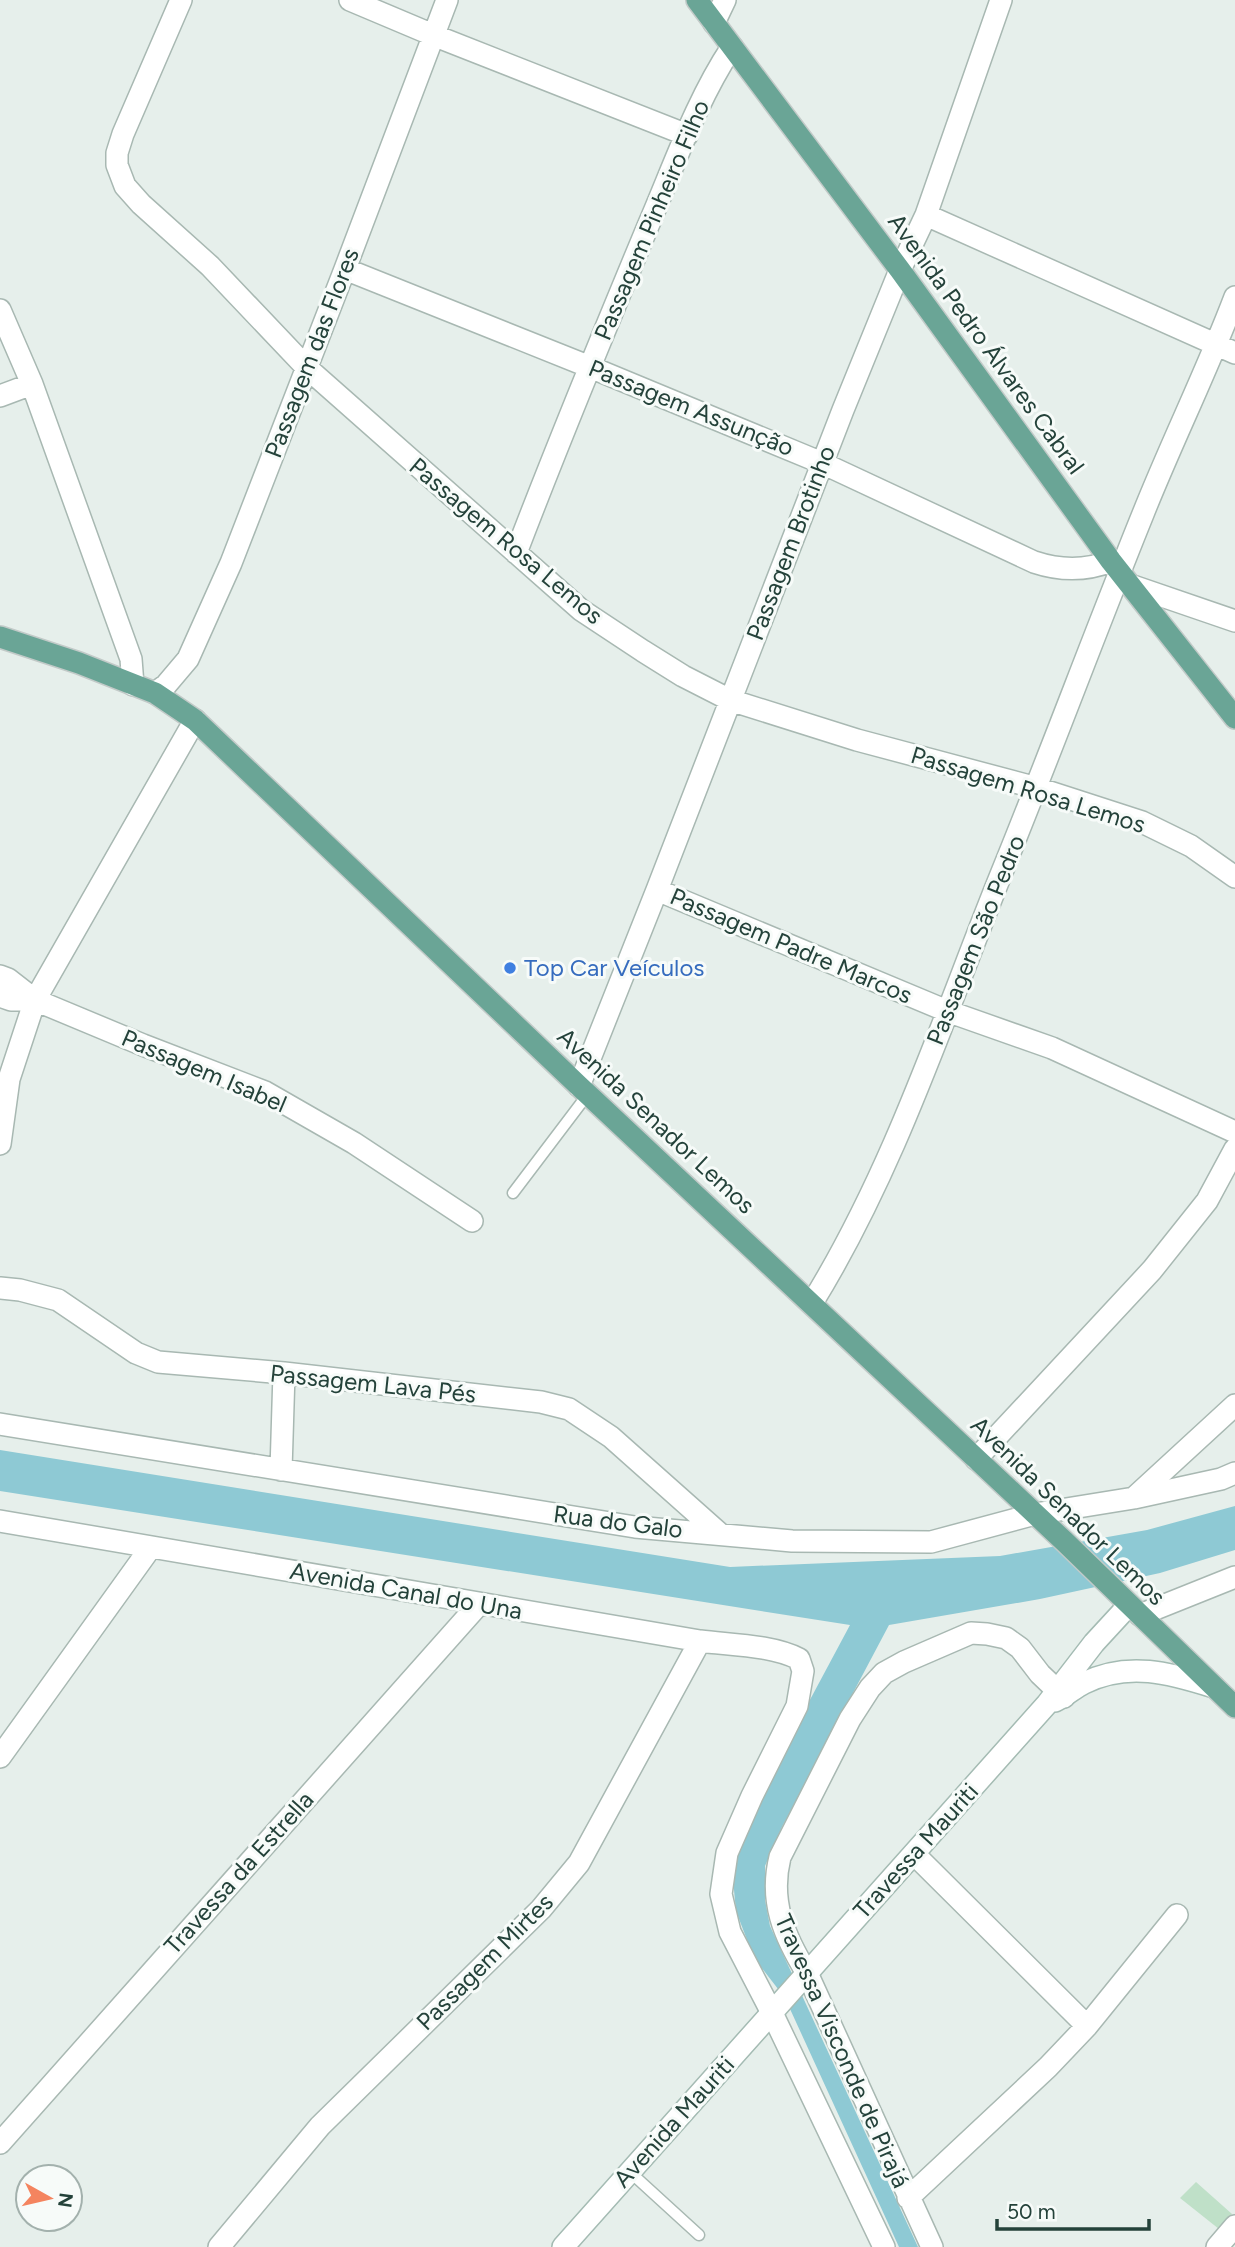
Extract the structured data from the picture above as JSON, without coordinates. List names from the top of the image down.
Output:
{
  "streets": {
    "main road": ["Avenida Pedro Álvares Cabral", "Avenida Senador Lemos"],
    "street": [
      "Passagem Pinheiro Filho",
      "Passagem das Flores",
      "Passagem Assunção",
      "Passagem Rosa Lemos",
      "Passagem Brotinho",
      "Passagem São Pedro",
      "Passagem Padre Marcos",
      "Passagem Isabel",
      "Passagem Lava Pés",
      "Rua do Galo",
      "Avenida Canal do Una",
      "Travessa Mauriti",
      "Travessa da Estrella",
      "Passagem Mirtes",
      "Travessa Visconde de Pirajá",
      "Avenida Mauriti"
    ]
  },
  "crossings": [
    ["Passagem Pinheiro Filho", "Avenida Pedro Álvares Cabral"],
    ["Passagem Pinheiro Filho", "Passagem Assunção"],
    ["Passagem Pinheiro Filho", "Passagem Rosa Lemos"],
    ["Avenida Pedro Álvares Cabral", "Passagem Assunção"],
    ["Avenida Pedro Álvares Cabral", "Passagem Brotinho"],
    ["Avenida Pedro Álvares Cabral", "Passagem São Pedro"],
    ["Passagem das Flores", "Passagem Assunção"],
    ["Passagem das Flores", "Passagem Rosa Lemos"],
    ["Passagem das Flores", "Avenida Senador Lemos"],
    ["Passagem Assunção", "Passagem Brotinho"],
    ["Passagem Assunção", "Passagem São Pedro"],
    ["Passagem Rosa Lemos", "Passagem Brotinho"],
    ["Passagem Rosa Lemos", "Passagem São Pedro"],
    ["Passagem Brotinho", "Passagem Padre Marcos"],
    ["Passagem Brotinho", "Avenida Senador Lemos"],
    ["Passagem São Pedro", "Passagem Padre Marcos"],
    ["Passagem São Pedro", "Avenida Senador Lemos"],
    ["Avenida Senador Lemos", "Rua do Galo"],
    ["Avenida Senador Lemos", "Travessa Mauriti"],
    ["Passagem Lava Pés", "Rua do Galo"],
    ["Avenida Canal do Una", "Travessa da Estrella"],
    ["Avenida Canal do Una", "Passagem Mirtes"],
    ["Avenida Canal do Una", "Travessa Visconde de Pirajá"],
    ["Travessa Mauriti", "Travessa Visconde de Pirajá"],
    ["Travessa Mauriti", "Avenida Mauriti"],
    ["Travessa Visconde de Pirajá", "Avenida Mauriti"]
  ],
  "places": ["Top Car Veículos"],
  "scale_bar": "50 m",
  "north": "right"
}
